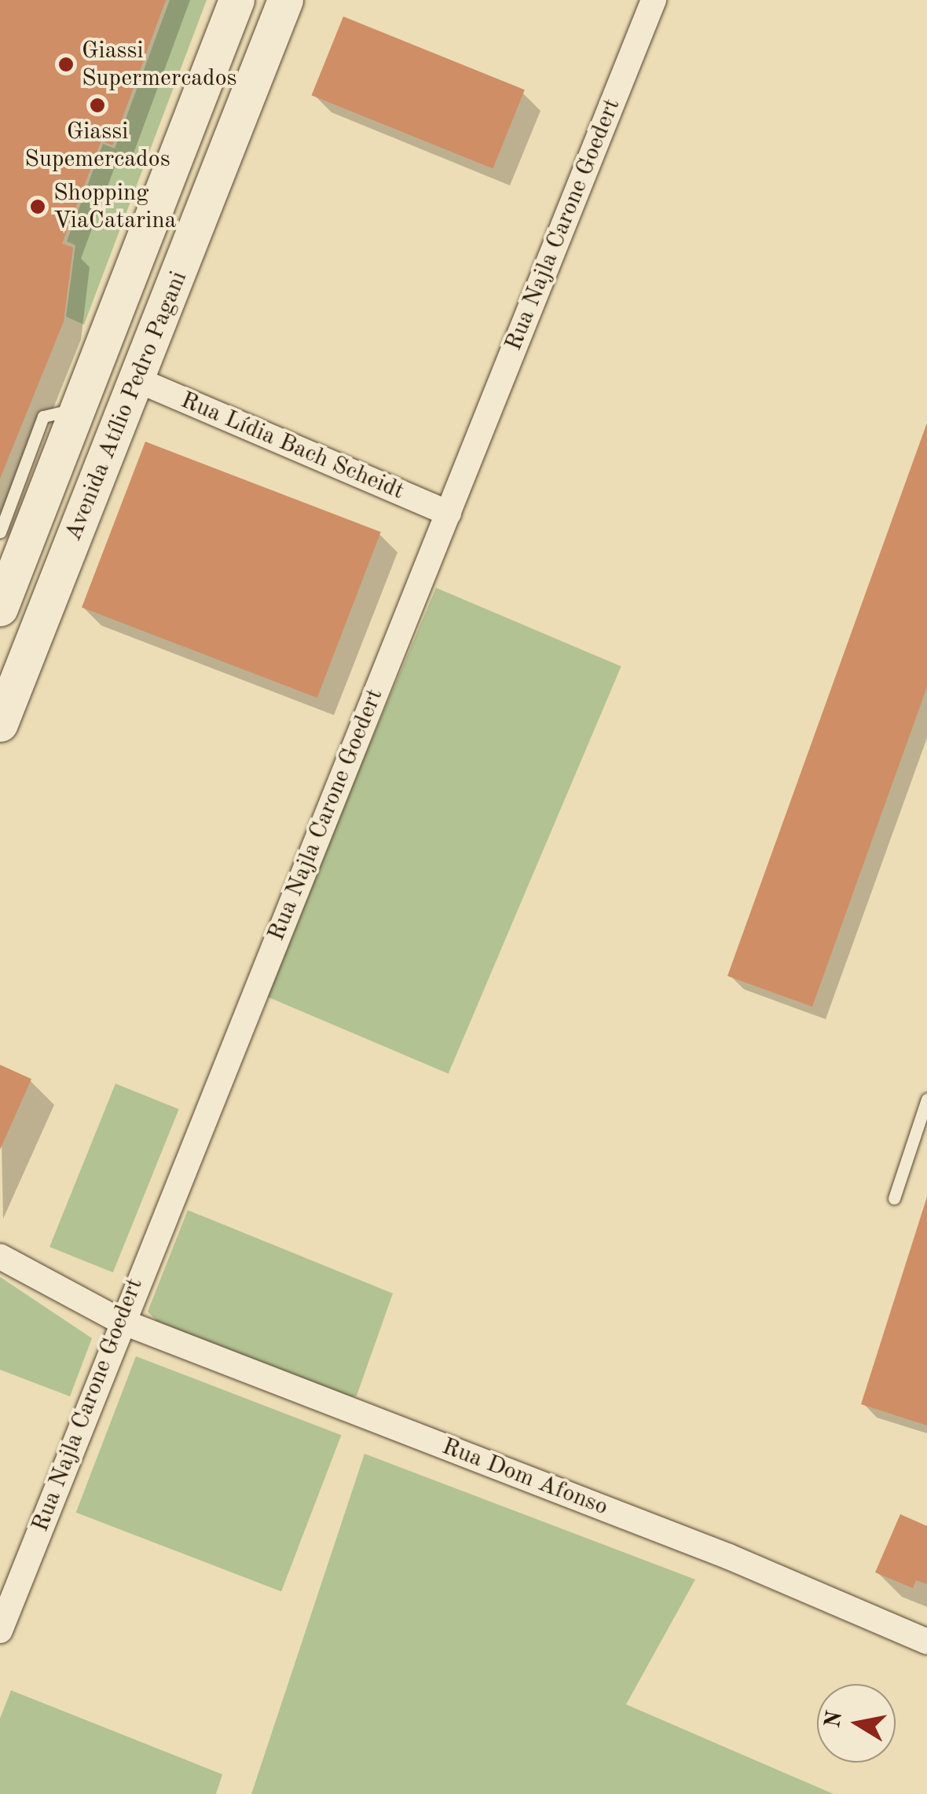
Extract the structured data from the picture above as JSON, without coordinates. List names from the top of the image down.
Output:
{
  "streets": {
    "main road": ["Avenida Atílio Pedro Pagani"],
    "street": ["Rua Najla Carone Goedert", "Rua Lídia Bach Scheidt", "Rua Dom Afonso"]
  },
  "crossings": [
    ["Rua Najla Carone Goedert", "Rua Lídia Bach Scheidt"],
    ["Rua Najla Carone Goedert", "Rua Dom Afonso"],
    ["Avenida Atílio Pedro Pagani", "Rua Lídia Bach Scheidt"]
  ],
  "places": ["Giassi Supermercados", "Giassi Supemercados", "Shopping ViaCatarina"],
  "north": "left"
}
